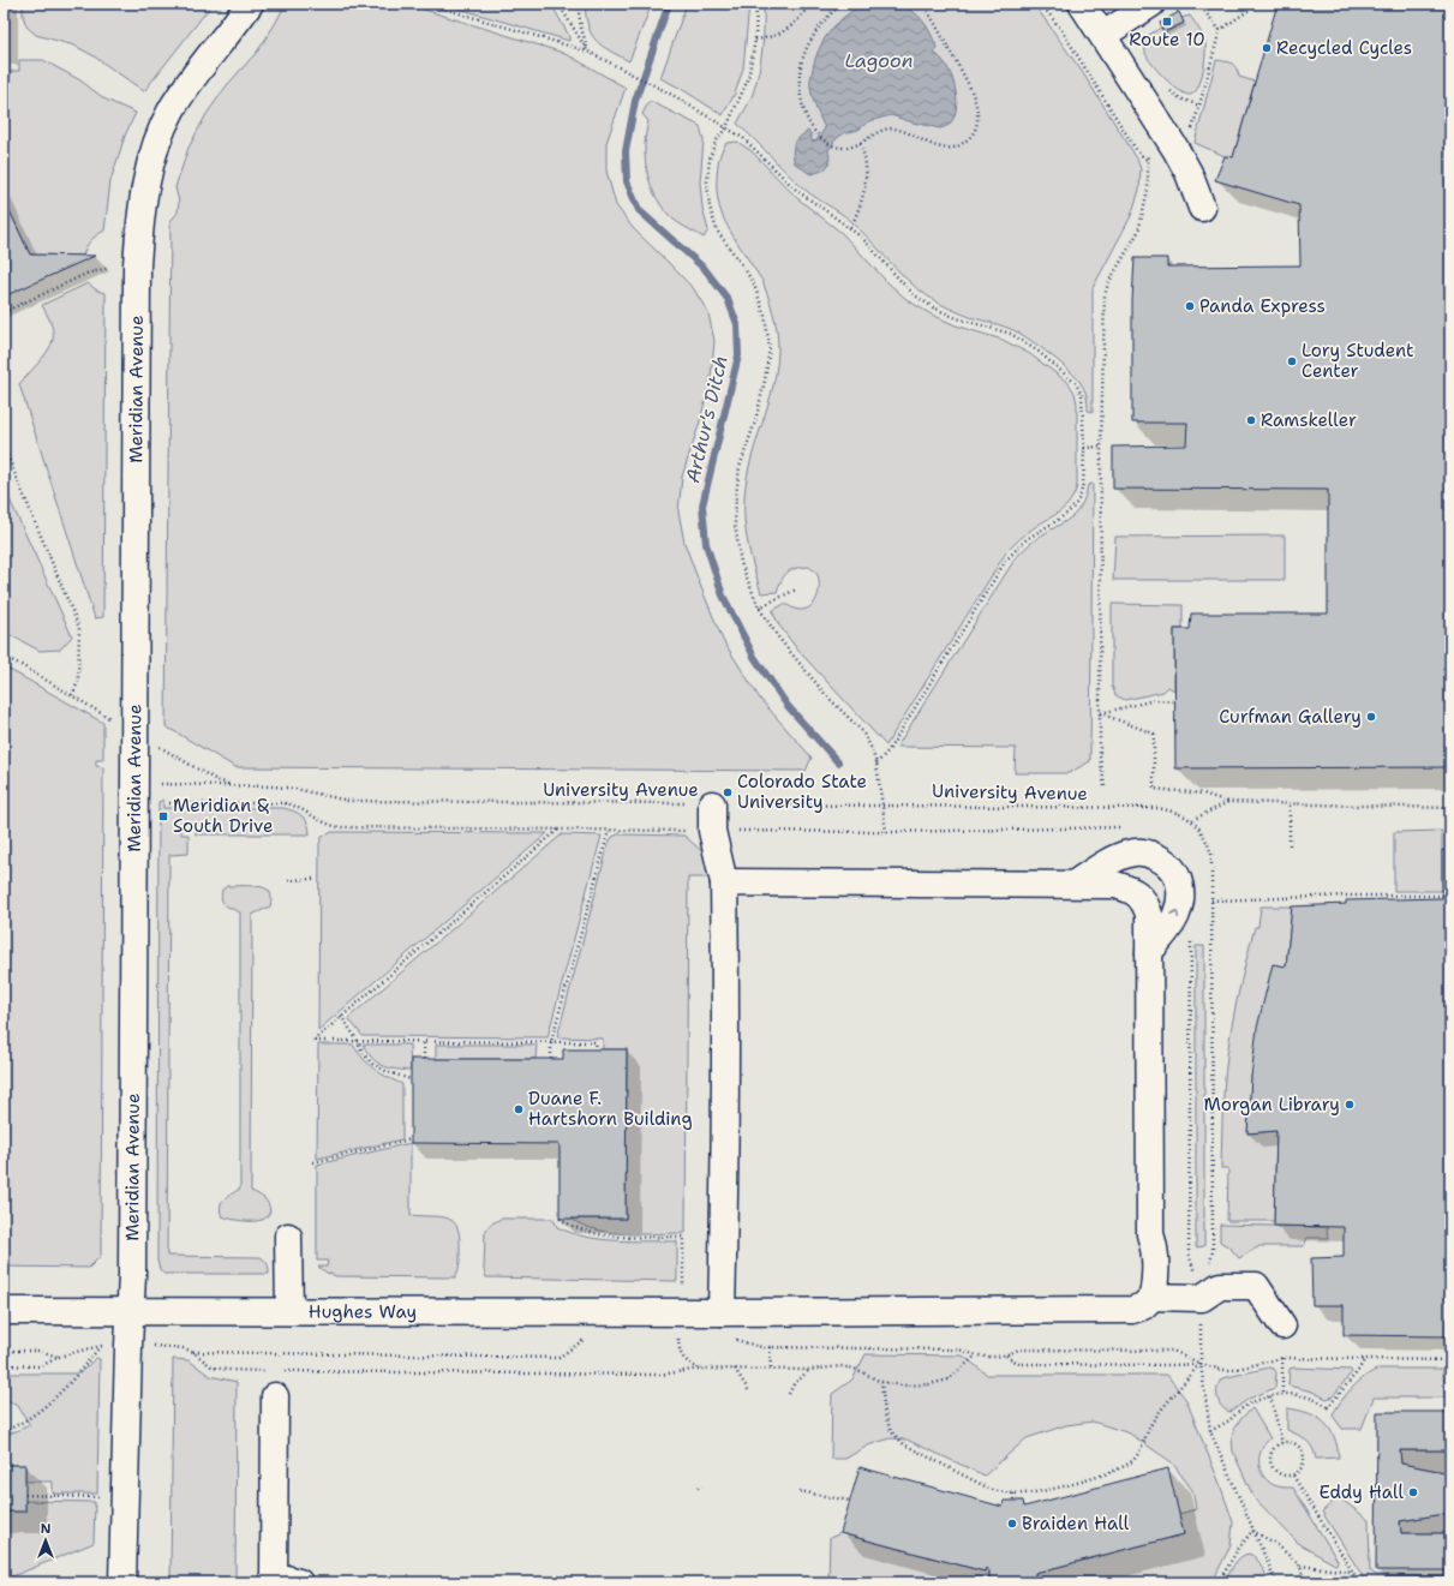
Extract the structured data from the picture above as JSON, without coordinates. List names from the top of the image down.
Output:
{
  "streets": {
    "street": ["Meridian Avenue", "Hughes Way"],
    "path": ["University Avenue"]
  },
  "crossings": [
    ["Meridian Avenue", "University Avenue"],
    ["Meridian Avenue", "Hughes Way"]
  ],
  "water": ["Lagoon", "Arthur's Ditch"],
  "places": {
    "transit": ["Route 10", "Meridian & South Drive"],
    "other": [
      "Recycled Cycles",
      "Panda Express",
      "Lory Student Center",
      "Ramskeller",
      "Curfman Gallery",
      "Colorado State University",
      "Morgan Library",
      "Duane F. Hartshorn Building",
      "Eddy Hall",
      "Braiden Hall"
    ]
  },
  "north": "top"
}
